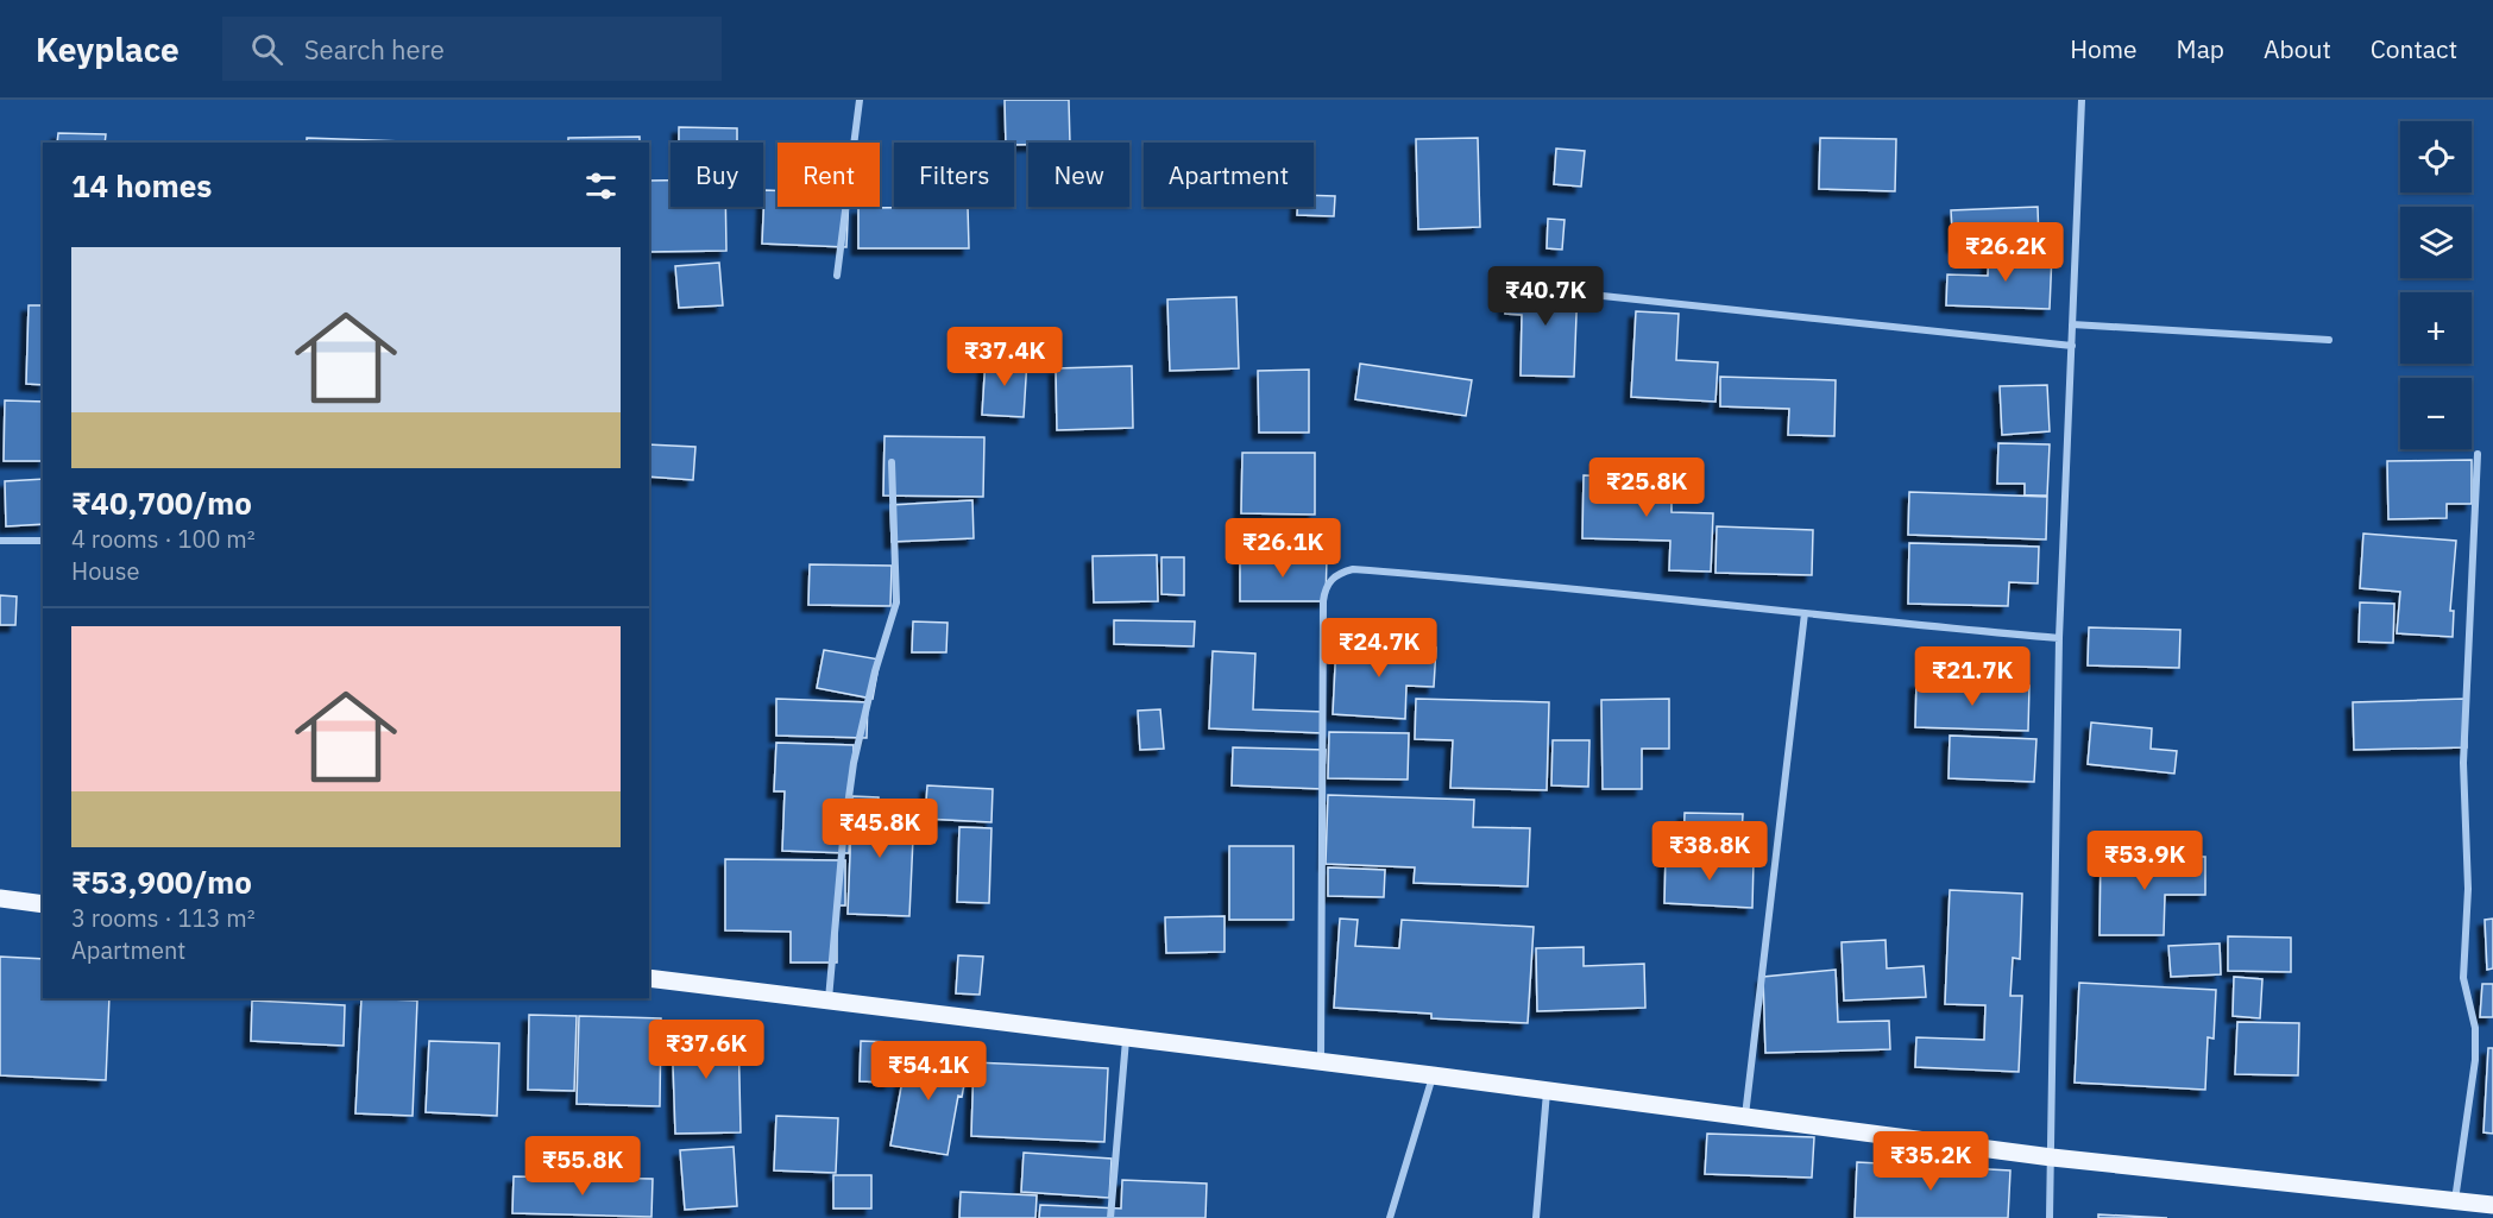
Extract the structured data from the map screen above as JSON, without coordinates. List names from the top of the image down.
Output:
{
  "page": {
    "header": "Keyplace",
    "search": "Search here",
    "nav": [
      "Home",
      "Map",
      "About",
      "Contact"
    ],
    "map_buttons": ["+", "−"],
    "chip": [
      "Buy",
      "Rent",
      "Filters",
      "New",
      "Apartment"
    ],
    "heading": "14 homes",
    "price": [
      "₹26.2K",
      "₹40.7K",
      "₹37.4K",
      "₹25.8K",
      "₹26.1K",
      "₹24.7K",
      "₹21.7K",
      "₹45.8K",
      "₹38.8K",
      "₹53.9K",
      "₹37.6K",
      "₹54.1K",
      "₹35.2K",
      "₹55.8K"
    ],
    "list": [
      {
        "name": "₹40,700/mo",
        "note": "4 rooms · 100 m² · House"
      },
      {
        "name": "₹53,900/mo",
        "note": "3 rooms · 113 m² · Apartment"
      }
    ]
  }
}
